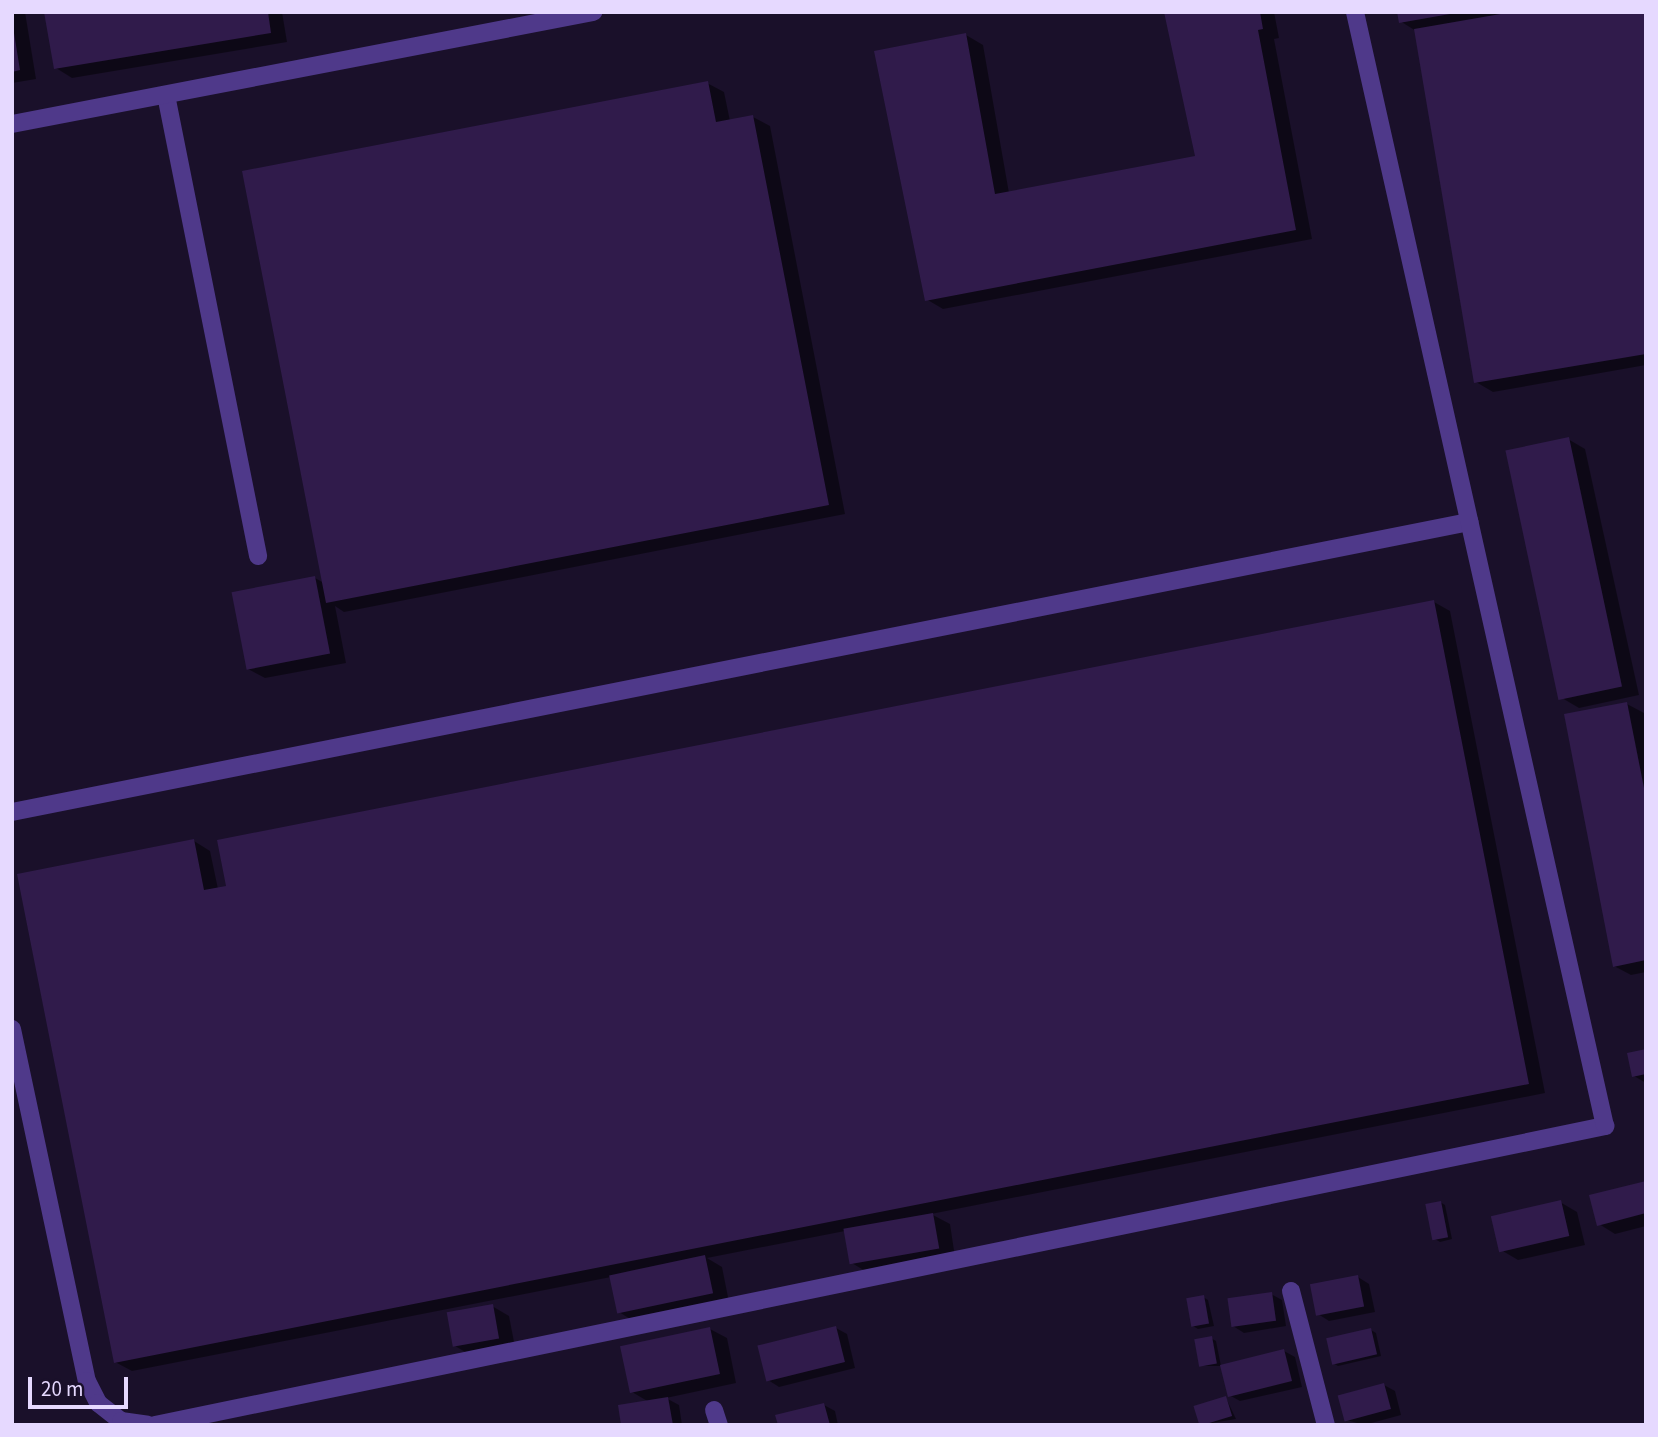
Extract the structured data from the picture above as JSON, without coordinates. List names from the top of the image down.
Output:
{
  "scale_bar": "20 m"
}
